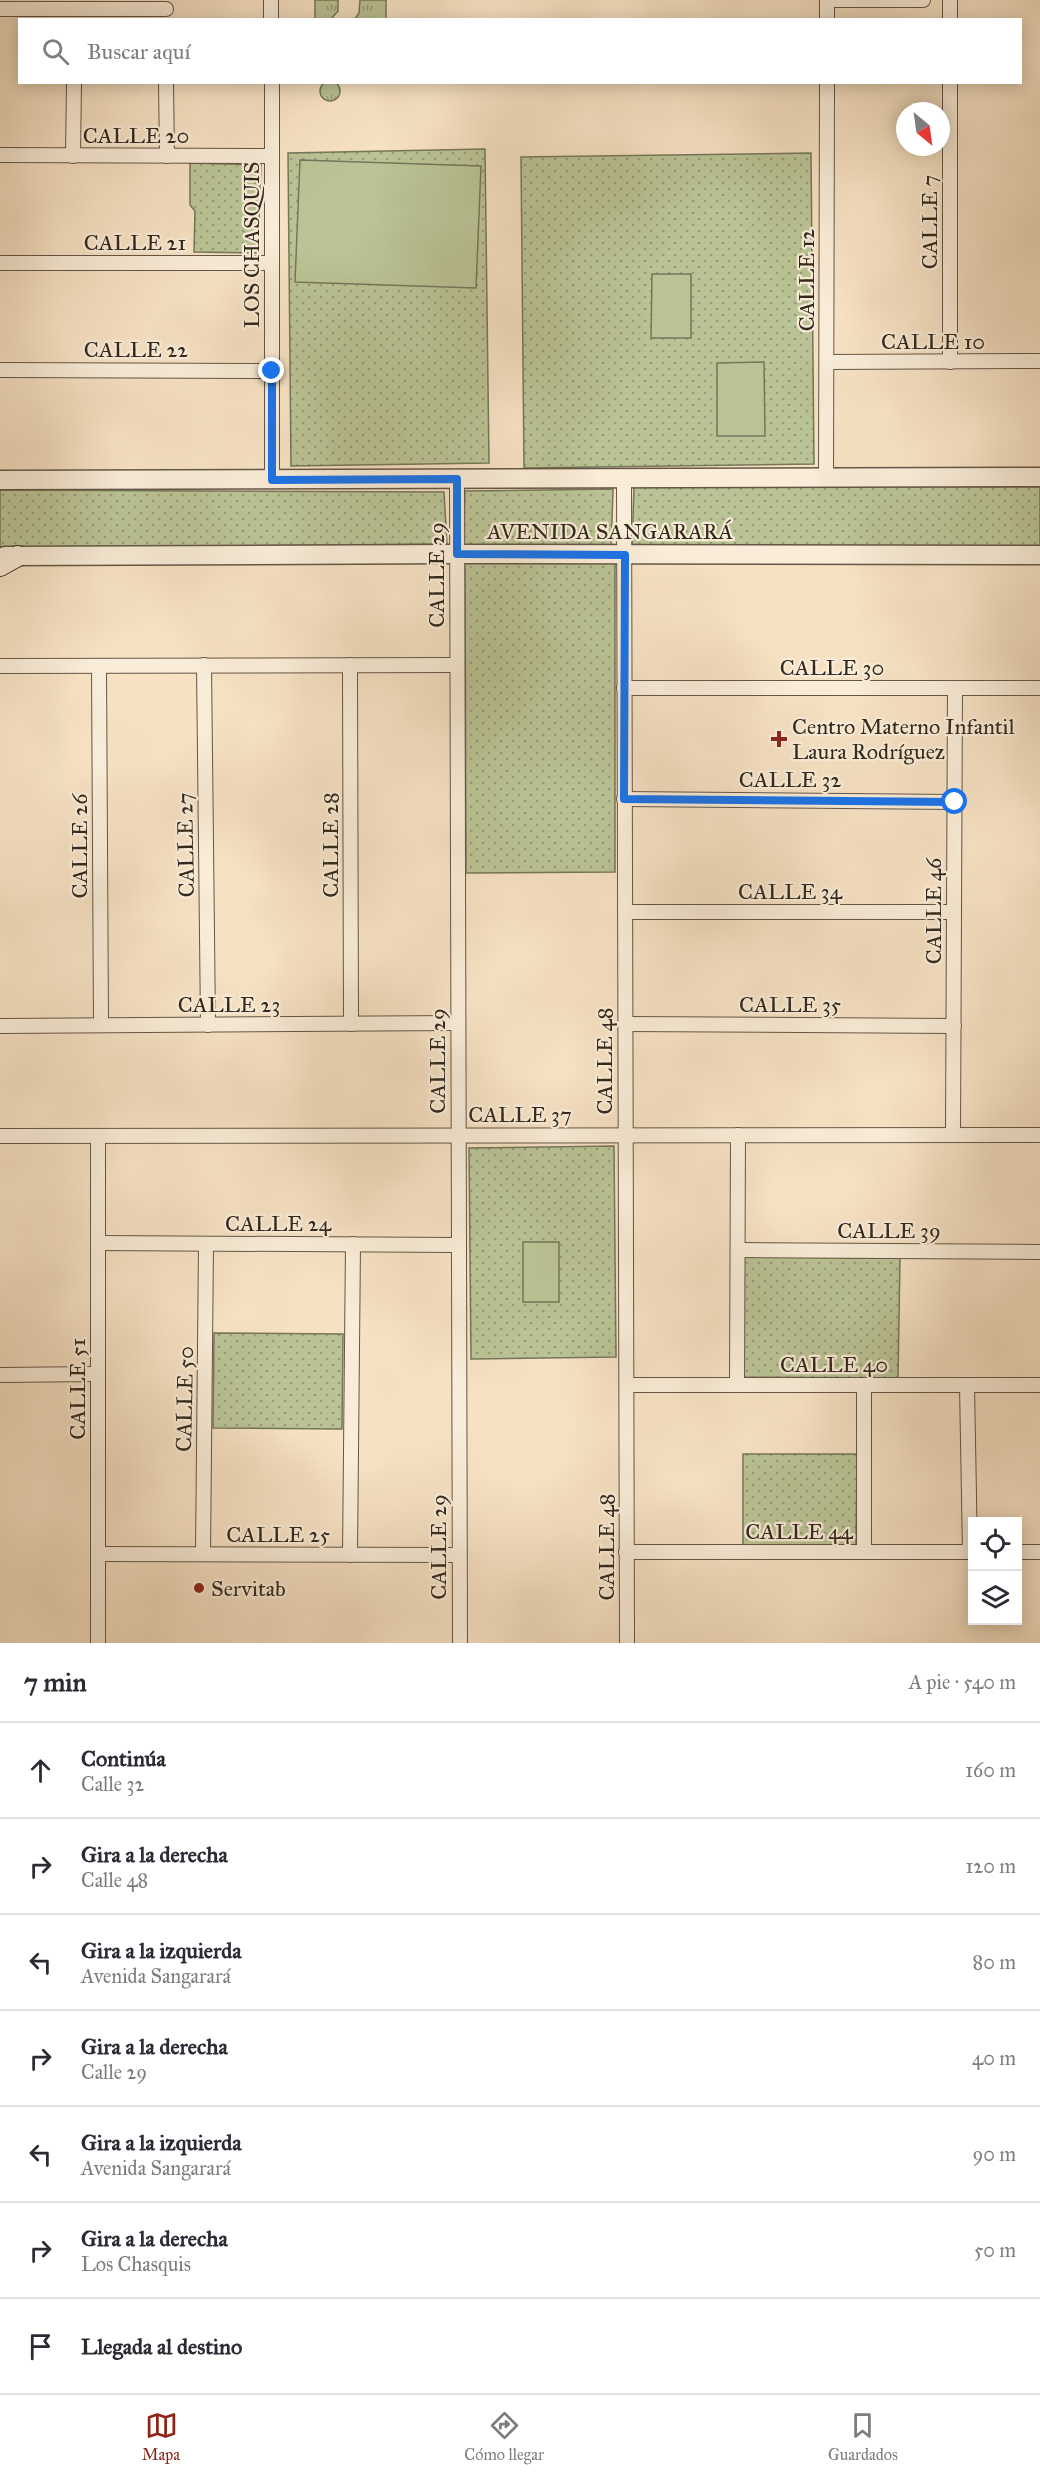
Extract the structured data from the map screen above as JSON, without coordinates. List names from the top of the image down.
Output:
{
  "streets": {
    "street": [
      "CALLE 20",
      "CALLE 7",
      "CALLE 21",
      "LOS CHASQUIS",
      "CALLE 12",
      "CALLE 10",
      "CALLE 22",
      "AVENIDA SANGARARÁ",
      "CALLE 29",
      "CALLE 30",
      "CALLE 32",
      "CALLE 27",
      "CALLE 28",
      "CALLE 26",
      "CALLE 34",
      "CALLE 46",
      "CALLE 23",
      "CALLE 35",
      "CALLE 48",
      "CALLE 37",
      "CALLE 24",
      "CALLE 39",
      "CALLE 40",
      "CALLE 51",
      "CALLE 50",
      "CALLE 44",
      "CALLE 25"
    ]
  },
  "crossings": [
    ["CALLE 20", "LOS CHASQUIS"],
    ["CALLE 7", "CALLE 10"],
    ["CALLE 21", "LOS CHASQUIS"],
    ["LOS CHASQUIS", "CALLE 22"],
    ["CALLE 12", "CALLE 10"],
    ["AVENIDA SANGARARÁ", "CALLE 29"],
    ["AVENIDA SANGARARÁ", "CALLE 48"],
    ["CALLE 29", "CALLE 23"],
    ["CALLE 29", "CALLE 37"],
    ["CALLE 29", "CALLE 24"],
    ["CALLE 29", "CALLE 25"],
    ["CALLE 30", "CALLE 46"],
    ["CALLE 30", "CALLE 48"],
    ["CALLE 32", "CALLE 46"],
    ["CALLE 32", "CALLE 48"],
    ["CALLE 27", "CALLE 23"],
    ["CALLE 28", "CALLE 23"],
    ["CALLE 26", "CALLE 23"],
    ["CALLE 34", "CALLE 46"],
    ["CALLE 34", "CALLE 48"],
    ["CALLE 46", "CALLE 35"],
    ["CALLE 46", "CALLE 37"],
    ["CALLE 35", "CALLE 48"],
    ["CALLE 48", "CALLE 37"],
    ["CALLE 48", "CALLE 40"],
    ["CALLE 48", "CALLE 44"],
    ["CALLE 37", "CALLE 51"],
    ["CALLE 24", "CALLE 51"],
    ["CALLE 24", "CALLE 50"],
    ["CALLE 51", "CALLE 25"],
    ["CALLE 50", "CALLE 25"]
  ],
  "places": {
    "health": ["Centro Materno Infantil Laura Rodríguez"],
    "other": ["Servitab"]
  },
  "north": "bottom right",
  "page": {
    "search": "Buscar aquí",
    "heading": ["7 min", "A pie · 540 m"],
    "list": [
      ["Continúa", "Calle 32", "160 m"],
      ["Gira a la derecha", "Calle 48", "120 m"],
      ["Gira a la izquierda", "Avenida Sangarará", "80 m"],
      ["Gira a la derecha", "Calle 29", "40 m"],
      ["Gira a la izquierda", "Avenida Sangarará", "90 m"],
      ["Gira a la derecha", "Los Chasquis", "50 m"],
      "Llegada al destino"
    ],
    "nav": ["Mapa", "Cómo llegar", "Guardados"]
  }
}
